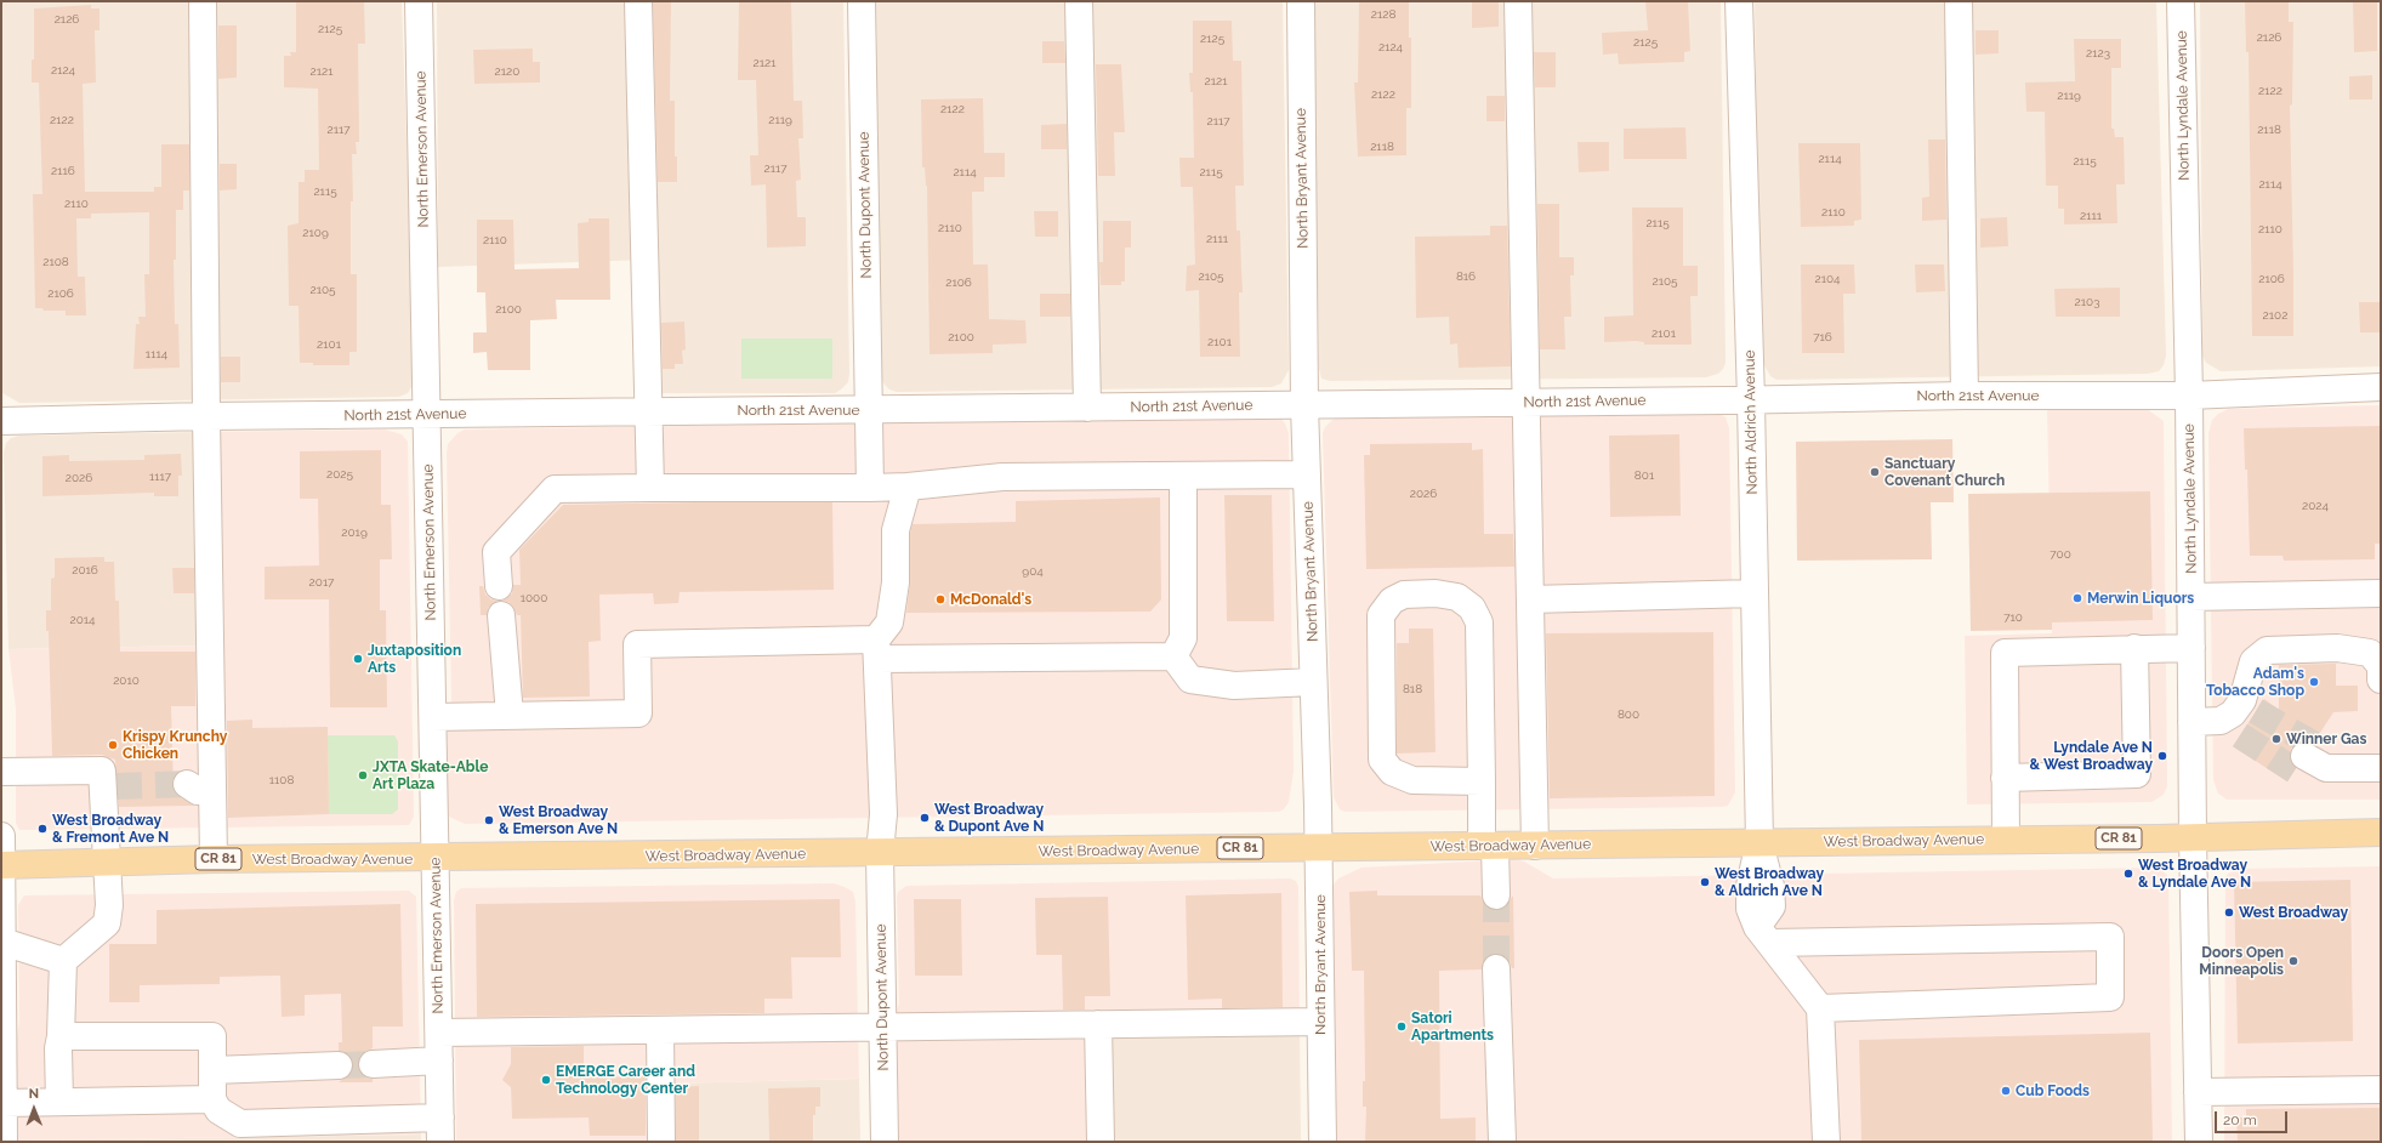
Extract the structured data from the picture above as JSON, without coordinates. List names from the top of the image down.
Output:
{
  "streets": {
    "main road": ["CR 81", "West Broadway Avenue"],
    "street": [
      "North Lyndale Avenue",
      "North Emerson Avenue",
      "North Bryant Avenue",
      "North Dupont Avenue",
      "North 21st Avenue",
      "North Aldrich Avenue"
    ]
  },
  "crossings": [
    ["North Lyndale Avenue", "North 21st Avenue"],
    ["North Lyndale Avenue", "West Broadway Avenue"],
    ["North Emerson Avenue", "North 21st Avenue"],
    ["North Emerson Avenue", "West Broadway Avenue"],
    ["North Bryant Avenue", "North 21st Avenue"],
    ["North Bryant Avenue", "West Broadway Avenue"],
    ["North Dupont Avenue", "North 21st Avenue"],
    ["North Dupont Avenue", "West Broadway Avenue"],
    ["North 21st Avenue", "North Aldrich Avenue"],
    ["North Aldrich Avenue", "West Broadway Avenue"]
  ],
  "places": [
    "Sanctuary Covenant Church",
    "Merwin Liquors",
    "McDonald's",
    "Juxtaposition Arts",
    "Adam's Tobacco Shop",
    "Winner Gas",
    "Krispy Krunchy Chicken",
    "Lyndale Ave N & West Broadway",
    "JXTA Skate-Able Art Plaza",
    "West Broadway & Dupont Ave N",
    "West Broadway & Emerson Ave N",
    "West Broadway & Fremont Ave N",
    "West Broadway & Lyndale Ave N",
    "West Broadway & Aldrich Ave N",
    "West Broadway",
    "Doors Open Minneapolis",
    "Satori Apartments",
    "EMERGE Career and Technology Center",
    "Cub Foods"
  ],
  "house_numbers": [
    "2128",
    "2126",
    "2125",
    "2126",
    "2125",
    "2125",
    "2124",
    "2123",
    "2121",
    "2124",
    "2121",
    "2120",
    "2121",
    "2122",
    "2122",
    "2119",
    "2122",
    "2122",
    "2119",
    "2117",
    "2117",
    "2118",
    "2118",
    "2114",
    "2115",
    "2117",
    "2116",
    "2114",
    "2115",
    "2114",
    "2115",
    "2110",
    "2110",
    "2111",
    "2115",
    "2110",
    "2110",
    "2109",
    "2111",
    "2110",
    "2108",
    "2105",
    "816",
    "2104",
    "2106",
    "2105",
    "2106",
    "2105",
    "2106",
    "2103",
    "2100",
    "2102",
    "2101",
    "2100",
    "716",
    "2101",
    "2101",
    "1114",
    "2025",
    "801",
    "1117",
    "2026",
    "2026",
    "2024",
    "2019",
    "700",
    "2016",
    "904",
    "2017",
    "1000",
    "710",
    "2014",
    "2010",
    "818",
    "800",
    "1108"
  ],
  "scale_bar": "20 m",
  "north": "top"
}
